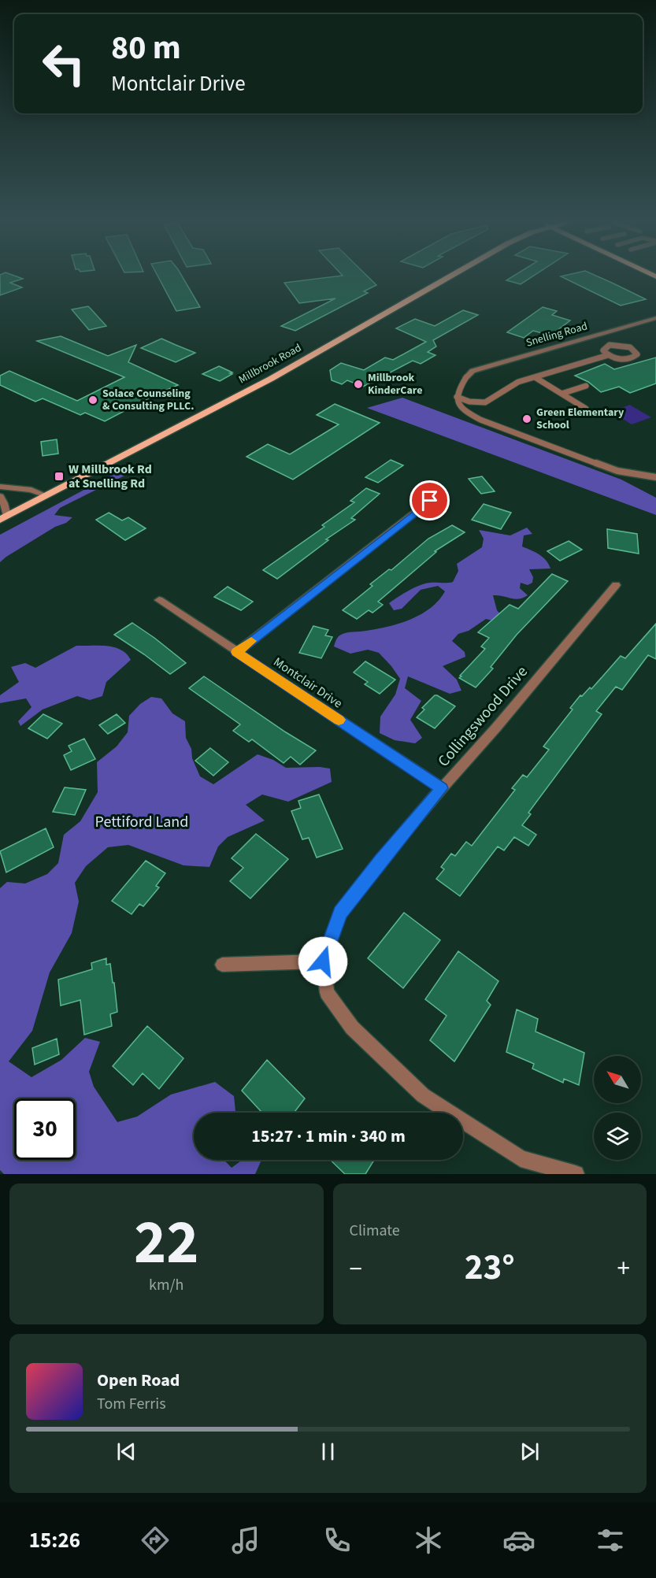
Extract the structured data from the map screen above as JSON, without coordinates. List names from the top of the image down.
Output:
{
  "streets": {
    "main road": ["Millbrook Road"],
    "street": ["Snelling Road", "Montclair Drive", "Collingswood Drive"]
  },
  "crossings": [
    ["Montclair Drive", "Collingswood Drive"]
  ],
  "parks": ["Pettiford Land"],
  "places": {
    "other": ["Millbrook KinderCare", "Solace Counseling & Consulting PLLC.", "Green Elementary School"],
    "transit": ["W Millbrook Rd at Snelling Rd"]
  },
  "north": "top left",
  "page": {
    "turn": ["80 m", "Montclair Drive"],
    "limit": "30",
    "trip": "15:27 · 1 min · 340 m",
    "tile": [
      ["22", "km/h"],
      "Climate"
    ],
    "heat": ["−", "23°", "+"],
    "song": ["Open Road", "Tom Ferris"],
    "tabs": "15:26"
  }
}
